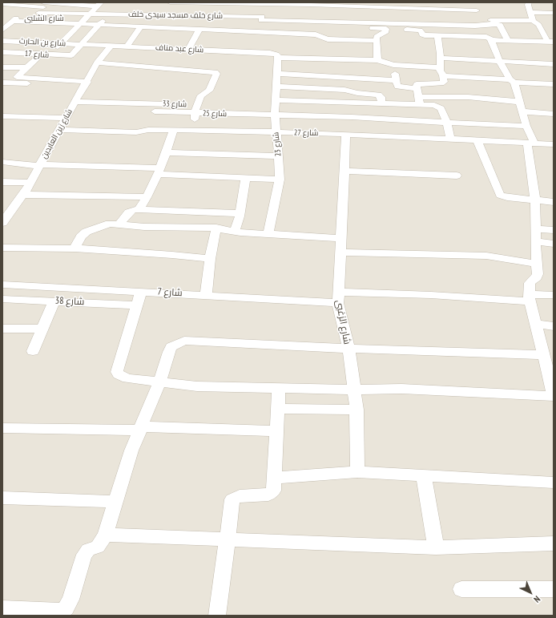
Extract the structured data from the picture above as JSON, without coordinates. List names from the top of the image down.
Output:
{
  "streets": {
    "street": [
      "شارع خلف مسجد سيدى خلف",
      "شارع الشلبى",
      "شارع بن الحارث",
      "شارع عبد مناف",
      "شارع 17",
      "شارع 33",
      "شارع 25",
      "شارع 27",
      "شارع زين العابدين",
      "شارع 23",
      "شارع 7",
      "شارع 38",
      "شارع الزغبى"
    ]
  },
  "crossings": [
    ["شارع خلف مسجد سيدى خلف", "شارع الشلبى"],
    ["شارع بن الحارث", "شارع عبد مناف"],
    ["شارع بن الحارث", "شارع 17"],
    ["شارع عبد مناف", "شارع 17"],
    ["شارع عبد مناف", "شارع زين العابدين"],
    ["شارع عبد مناف", "شارع 23"],
    ["شارع 33", "شارع 25"],
    ["شارع 33", "شارع زين العابدين"],
    ["شارع 25", "شارع 23"],
    ["شارع 27", "شارع زين العابدين"],
    ["شارع 27", "شارع 23"],
    ["شارع 27", "شارع الزغبى"],
    ["شارع 7", "شارع الزغبى"]
  ],
  "north": "bottom right"
}
